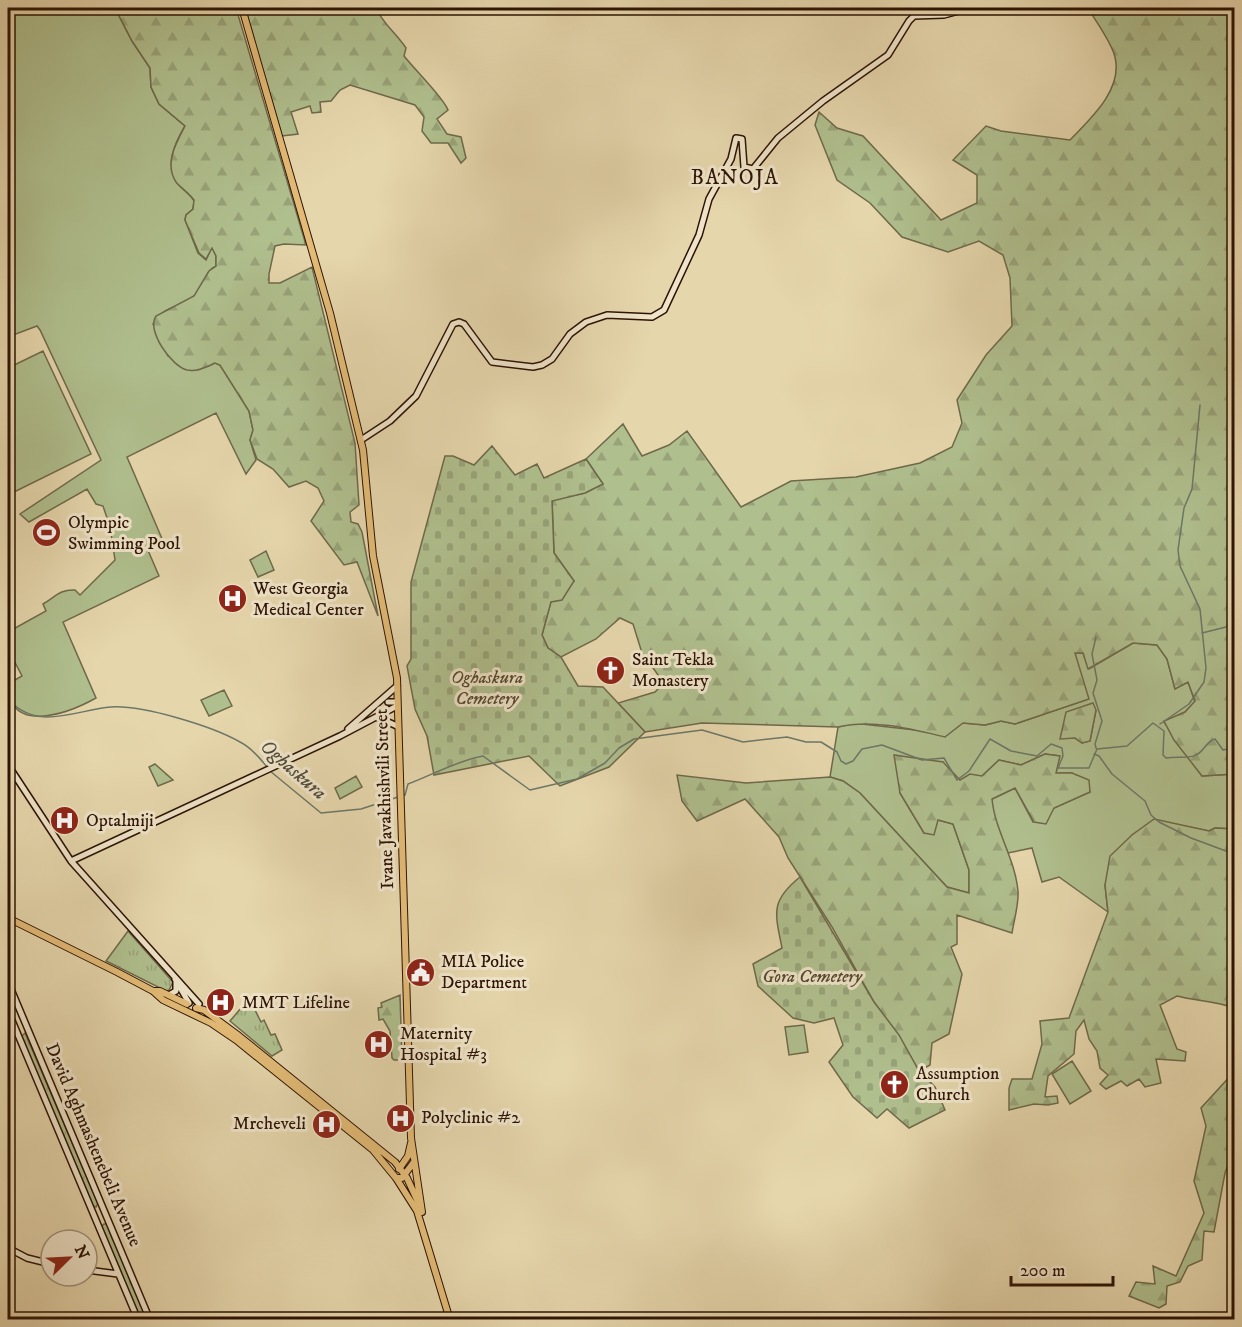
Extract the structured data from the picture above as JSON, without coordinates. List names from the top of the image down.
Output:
{
  "streets": {
    "main road": ["Ivane Javakhishvili Street"],
    "street": ["David Aghmashenebeli Avenue"]
  },
  "districts": ["BANOJA"],
  "water": ["Oghaskura"],
  "parks": ["Oghaskura Cemetery", "Gora Cemetery"],
  "places": {
    "sports": ["Olympic Swimming Pool"],
    "hospital": [
      "West Georgia Medical Center",
      "Optalmiji",
      "MMT Lifeline",
      "Maternity Hospital #3",
      "Polyclinic #2",
      "Mrcheveli"
    ],
    "church": ["Saint Tekla Monastery", "Assumption Church"],
    "public building": ["MIA Police Department"]
  },
  "scale_bar": "200 m",
  "north": "top right"
}
